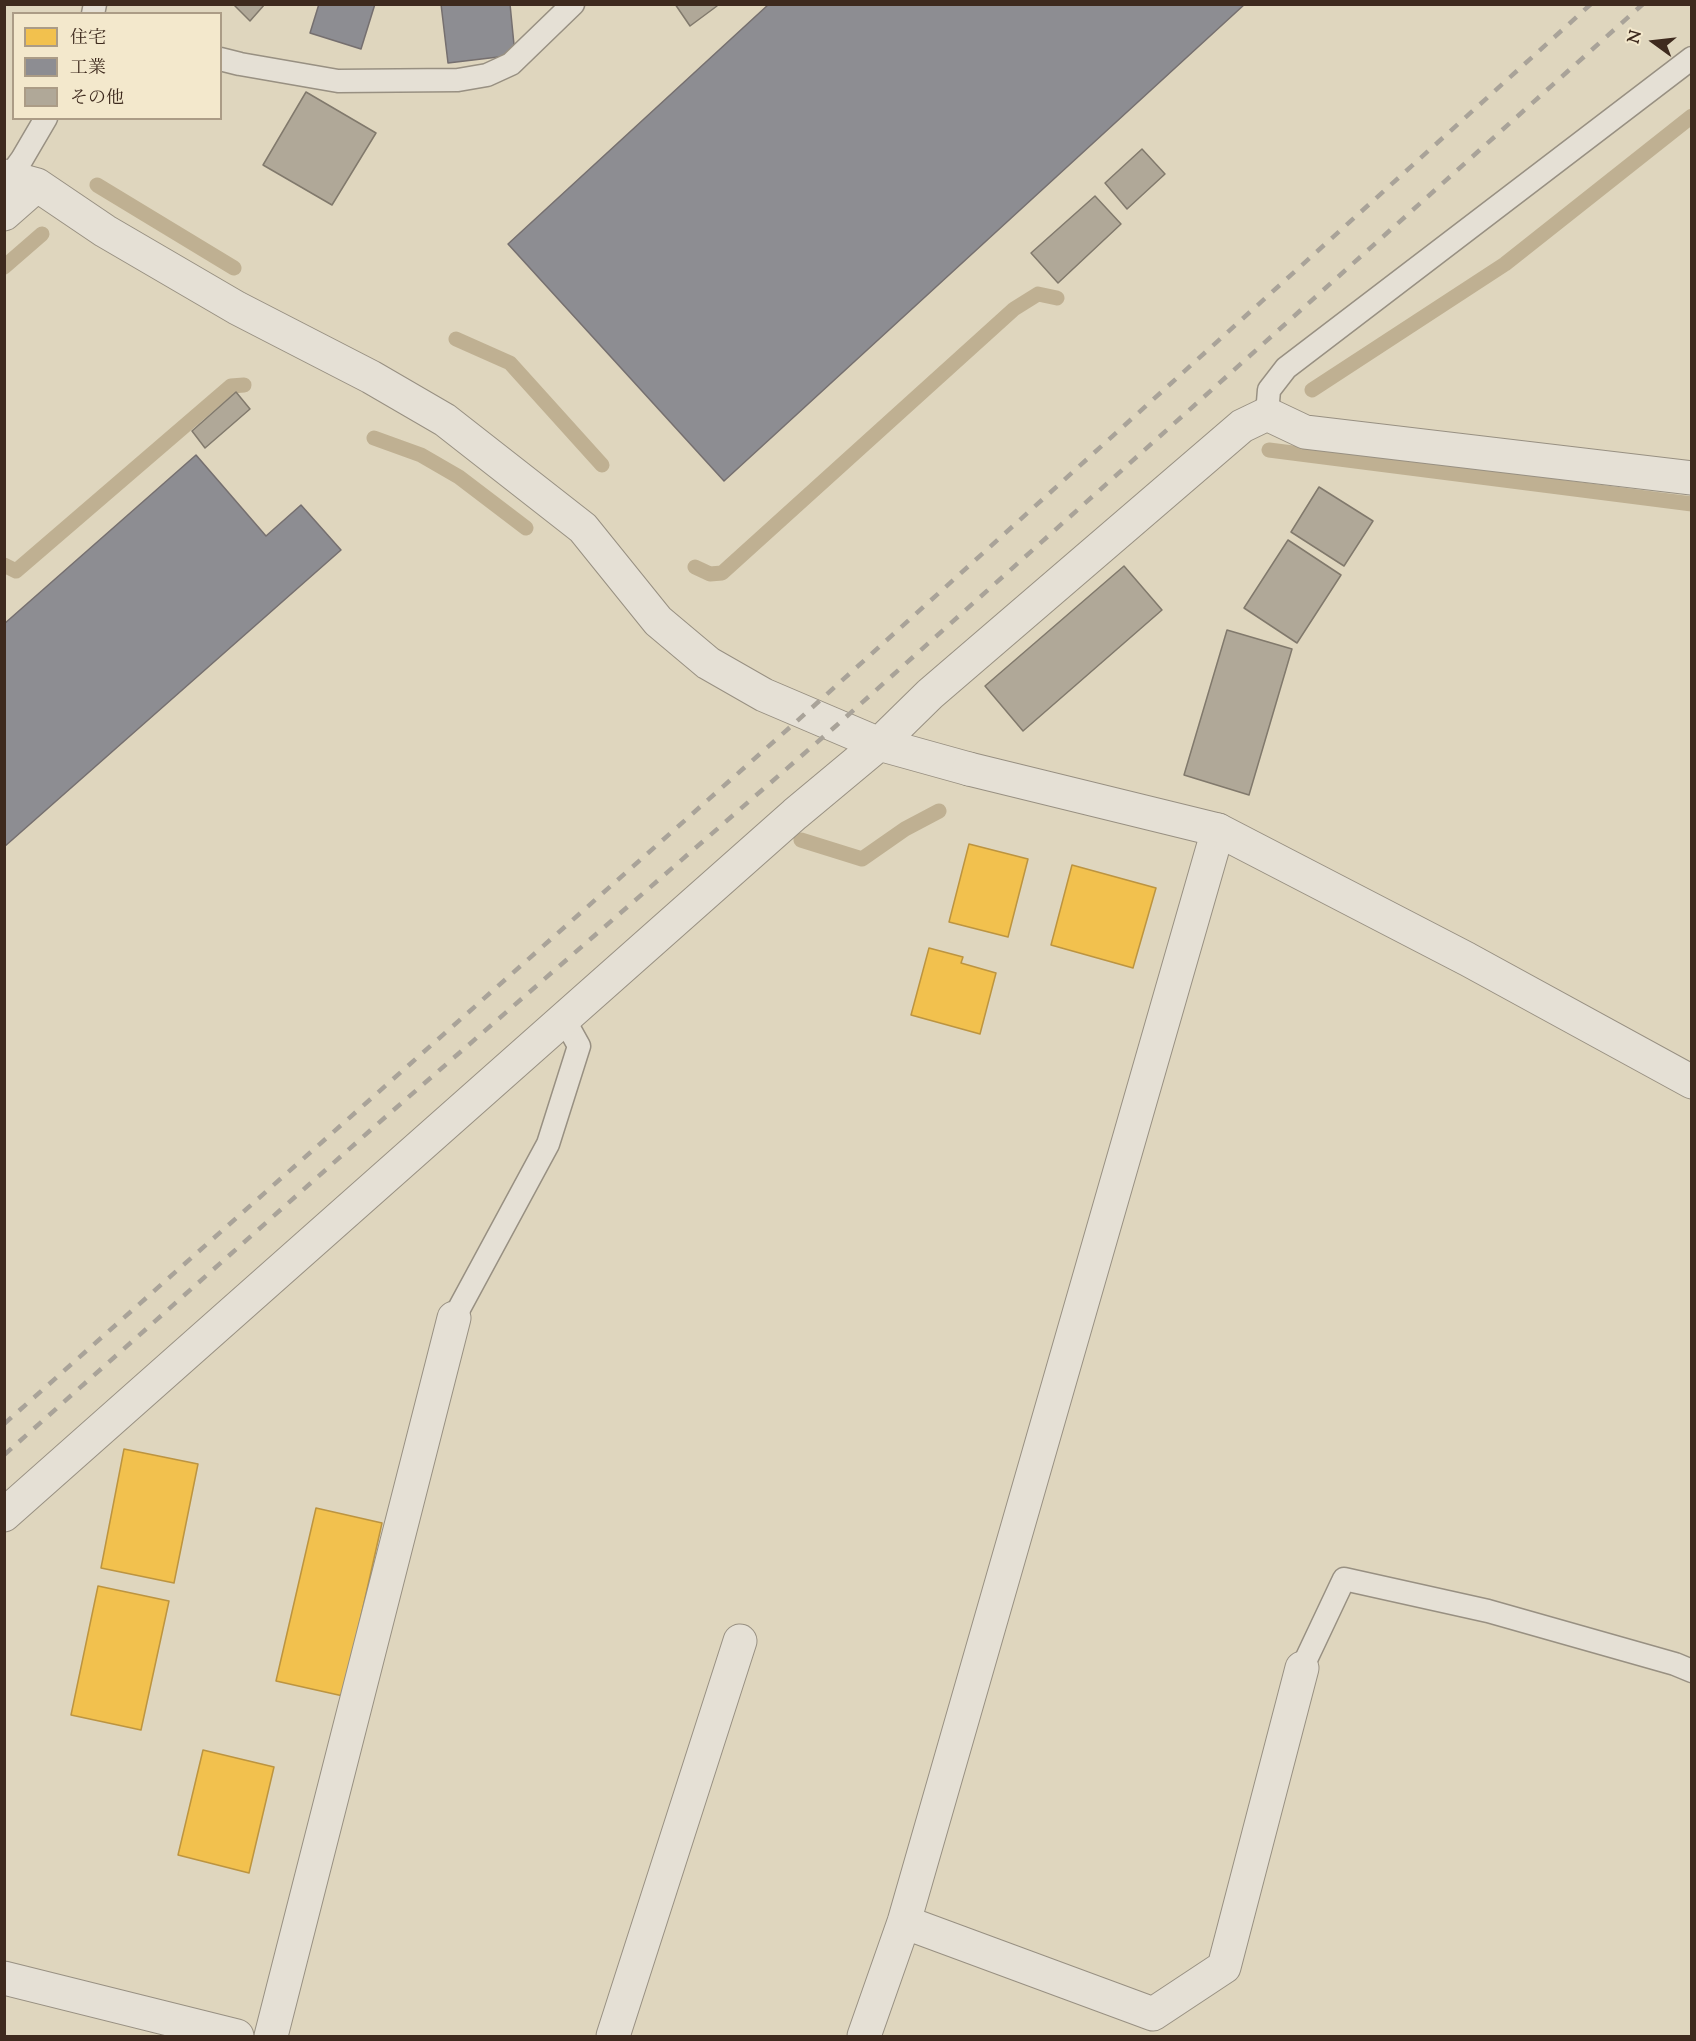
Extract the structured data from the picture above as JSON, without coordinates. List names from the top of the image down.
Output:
{
  "legend": ["住宅", "工業", "その他"],
  "north": "left"
}
